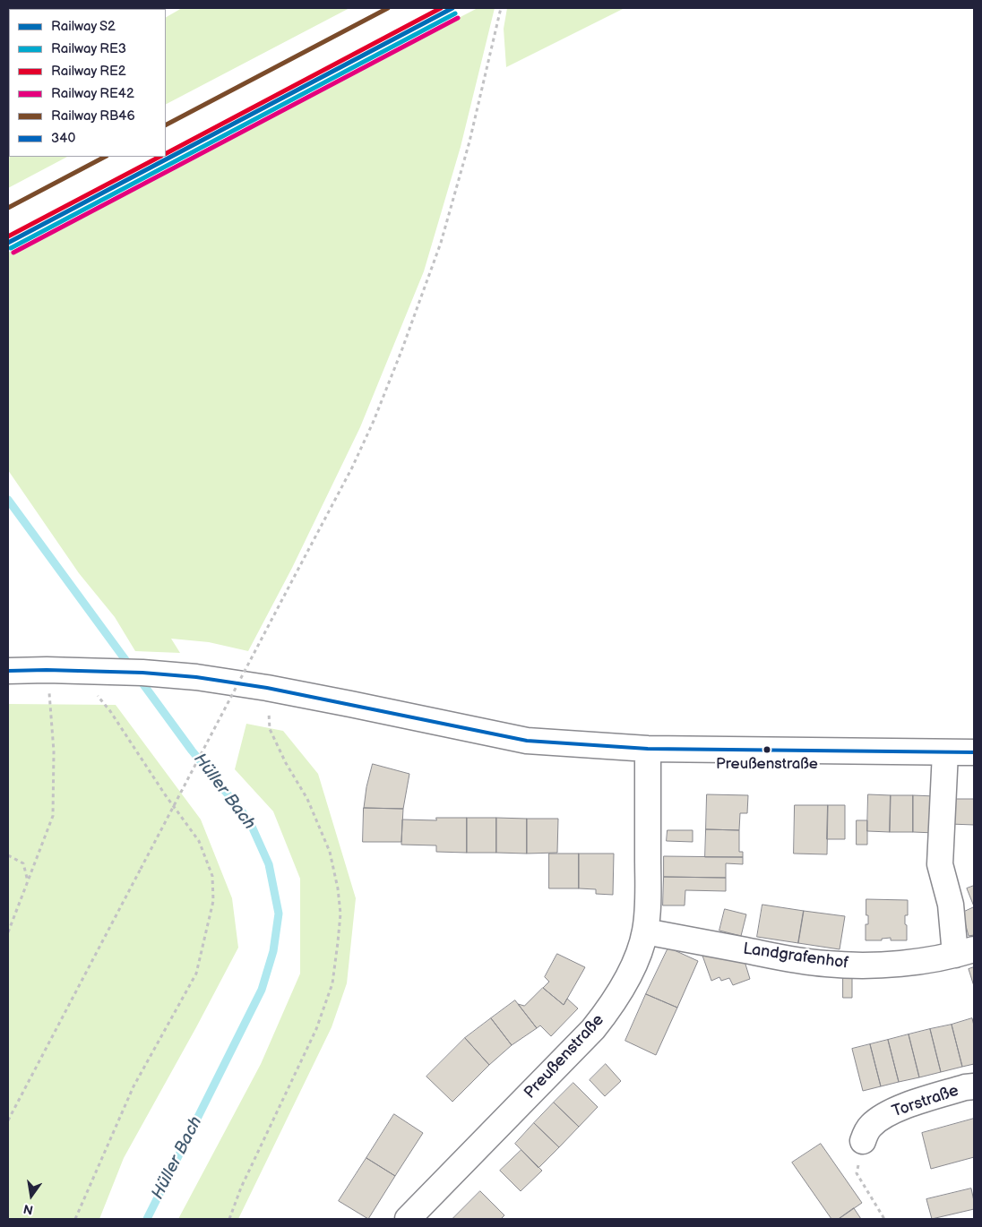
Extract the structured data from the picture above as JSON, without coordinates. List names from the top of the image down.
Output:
{
  "streets": {
    "street": ["Landgrafenhof", "Preußenstraße", "Torstraße"]
  },
  "crossings": [
    ["Landgrafenhof", "Preußenstraße"]
  ],
  "water": ["Hüller Bach"],
  "places": ["Preußenstraße"],
  "lines": [
    "rail line S2",
    "rail line RE2",
    "rail line RB46",
    "rail line RE3",
    "rail line RE42",
    "transit line 340"
  ],
  "legend": [
    "Railway S2",
    "Railway RE3",
    "Railway RE2",
    "Railway RE42",
    "Railway RB46",
    "340"
  ],
  "north": "bottom"
}
